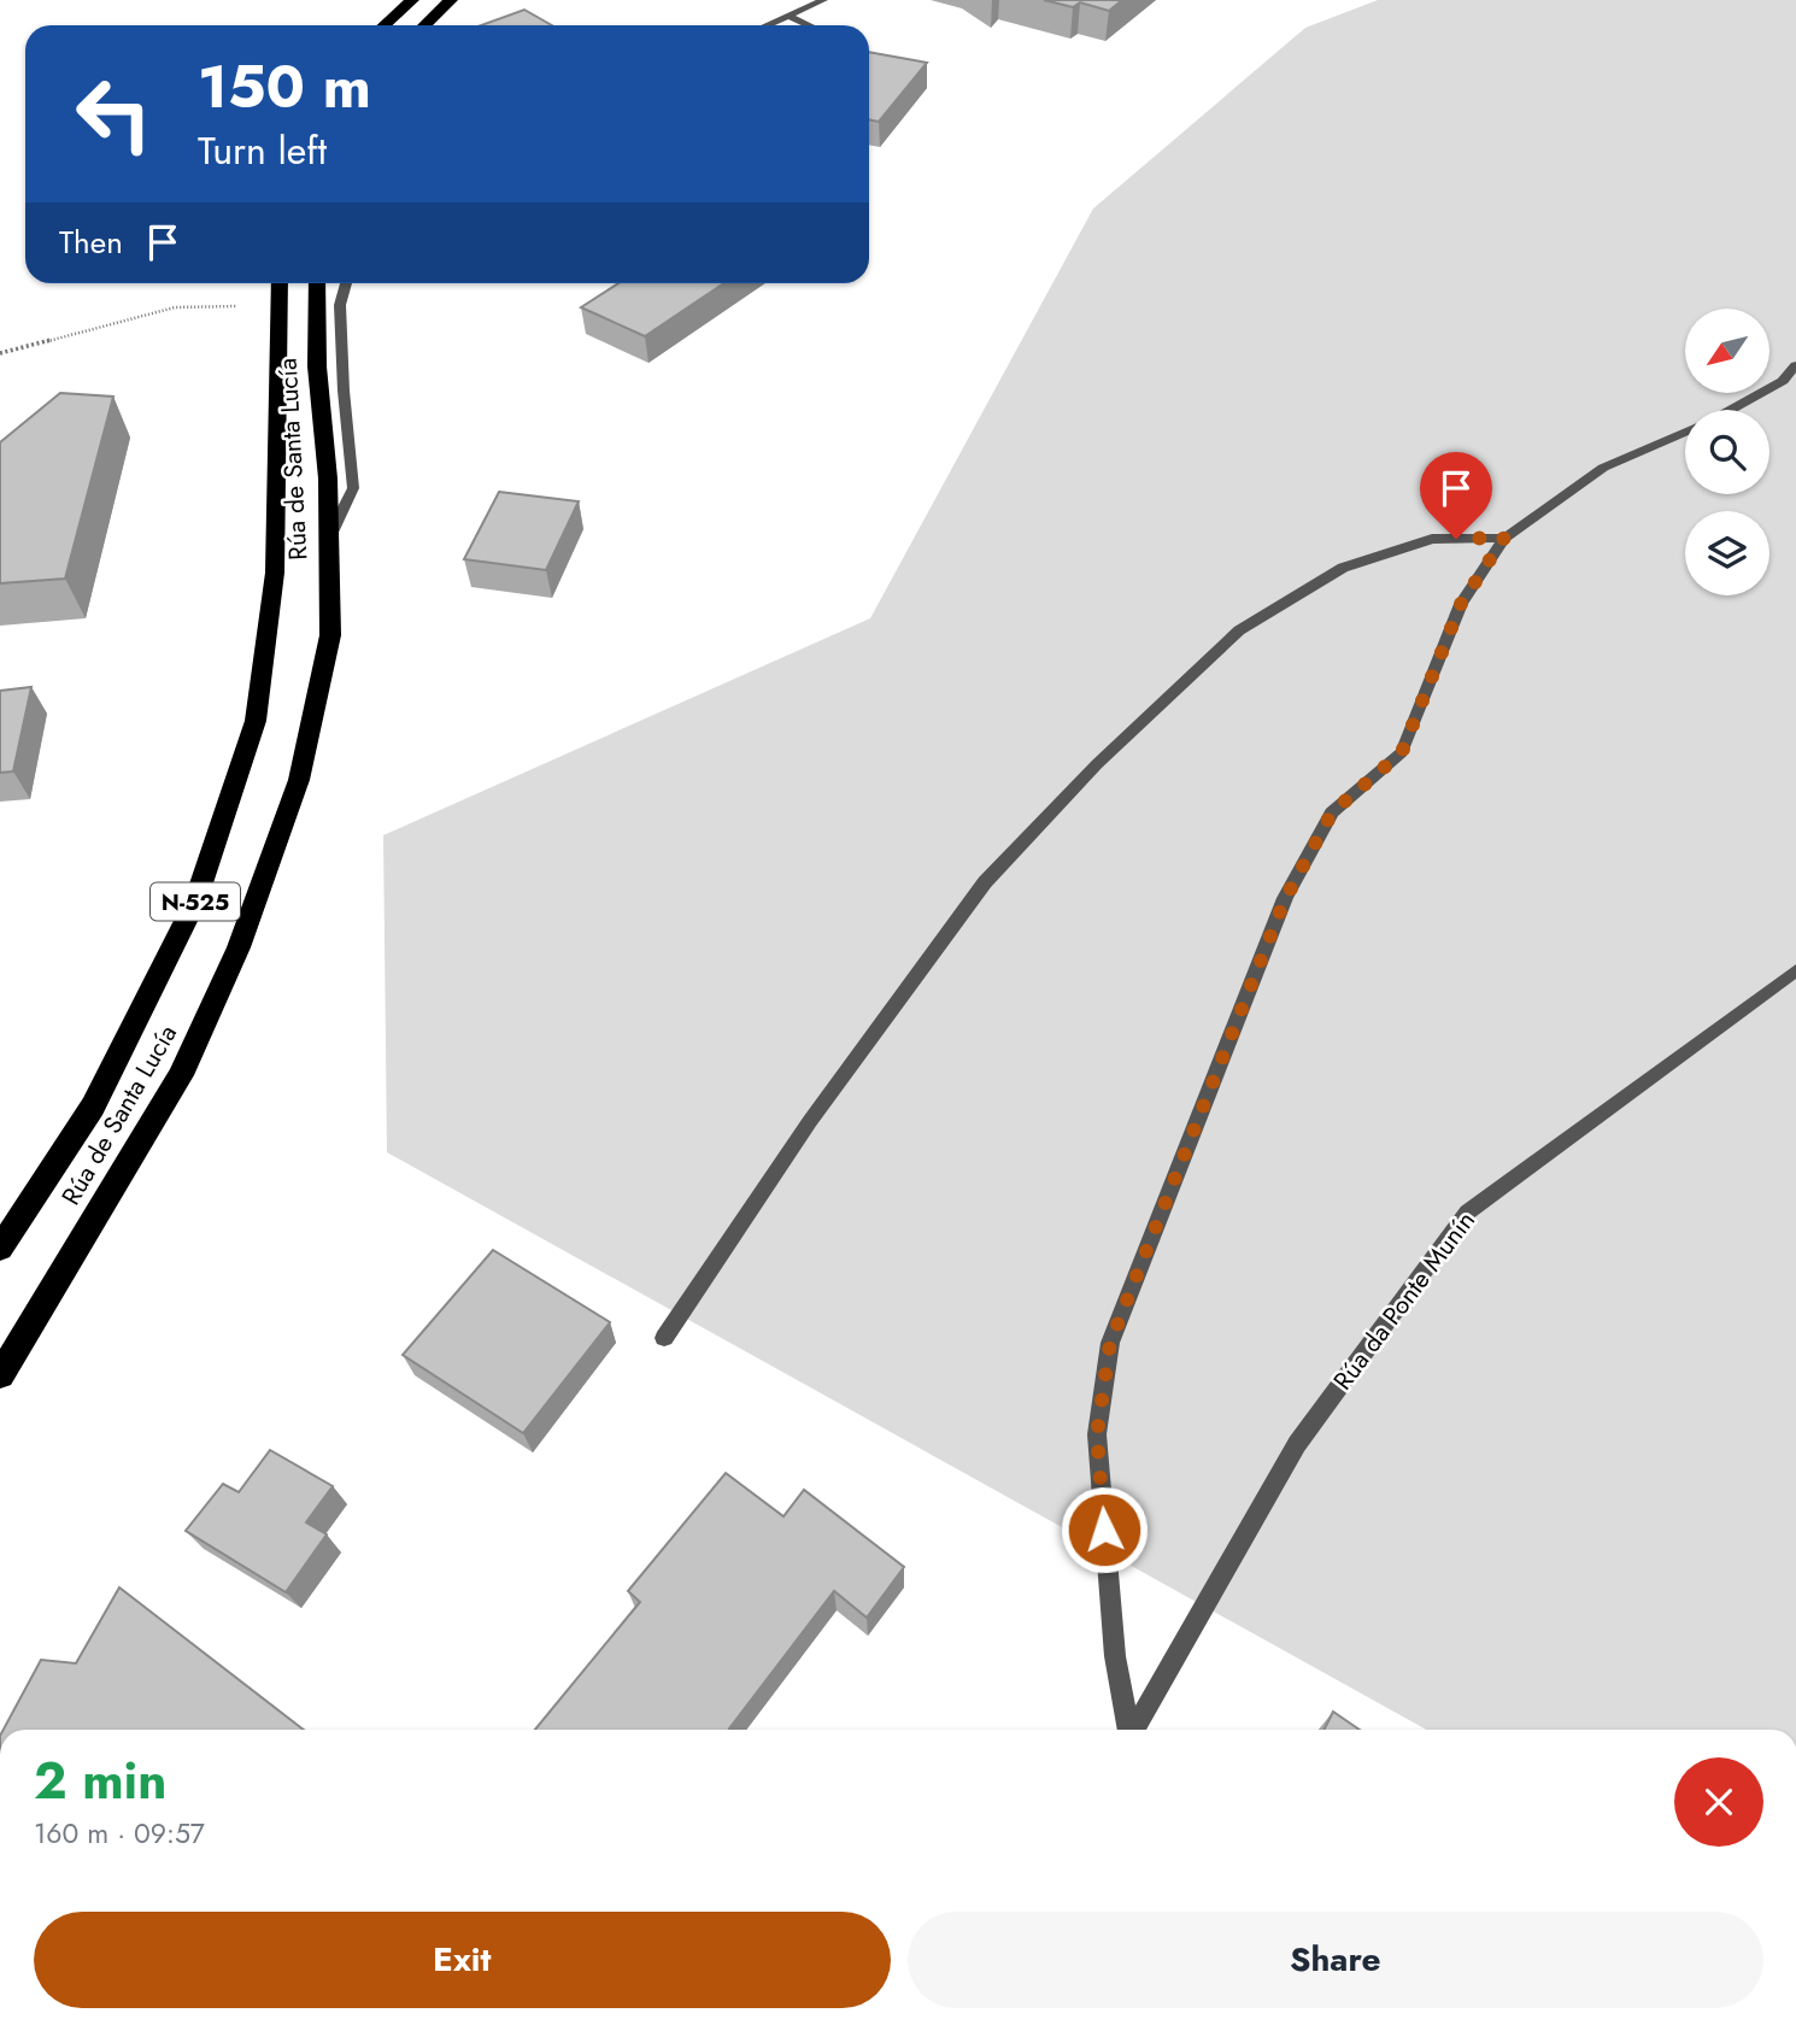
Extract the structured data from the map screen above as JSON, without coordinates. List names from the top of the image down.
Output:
{
  "streets": {
    "highway": ["Rúa de Santa Lucía", "N-525"],
    "street": ["Rúa da Ponte Munín"]
  },
  "north": "bottom left",
  "page": {
    "turn": ["150 m", "Turn left"],
    "then": "Then",
    "heading": ["2 min", "160 m · 09:57"],
    "buttons": ["Exit", "Share"]
  }
}
